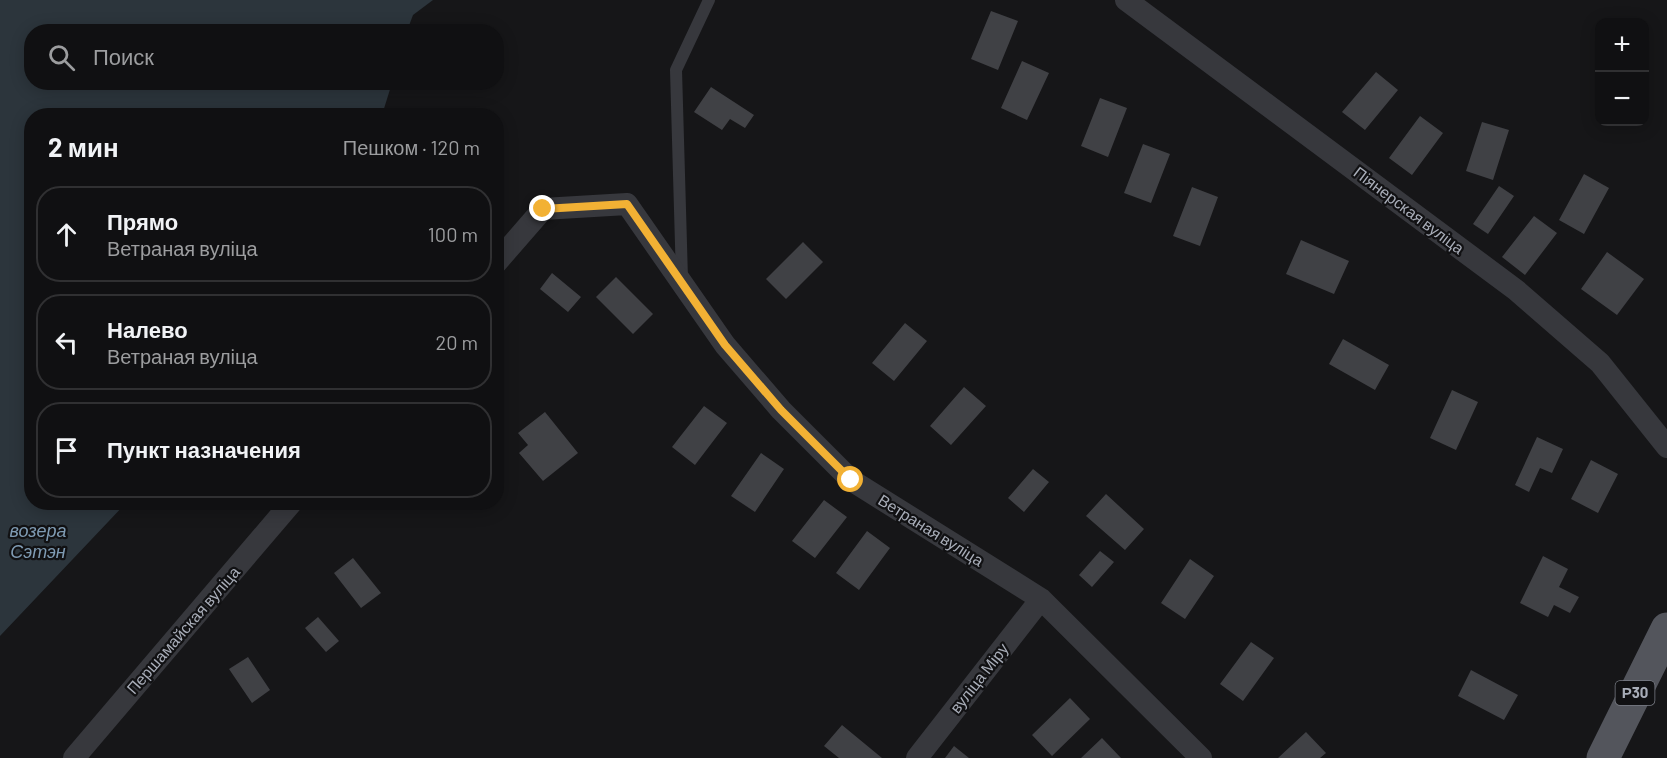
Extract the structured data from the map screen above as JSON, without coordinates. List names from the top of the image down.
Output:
{
  "streets": {
    "main road": ["Р30"],
    "street": [
      "Піянерская вуліца",
      "Ветраная вуліца",
      "Першамайская вуліца",
      "вуліца Міру"
    ]
  },
  "crossings": [
    ["Ветраная вуліца", "вуліца Міру"]
  ],
  "water": ["возера Сэтэн"],
  "page": {
    "map_buttons": ["+", "−"],
    "search": "Поиск",
    "heading": ["2 мин", "Пешком · 120 m"],
    "list": [
      ["Прямо", "Ветраная вуліца", "100 m"],
      ["Налево", "Ветраная вуліца", "20 m"],
      "Пункт назначения"
    ]
  }
}
